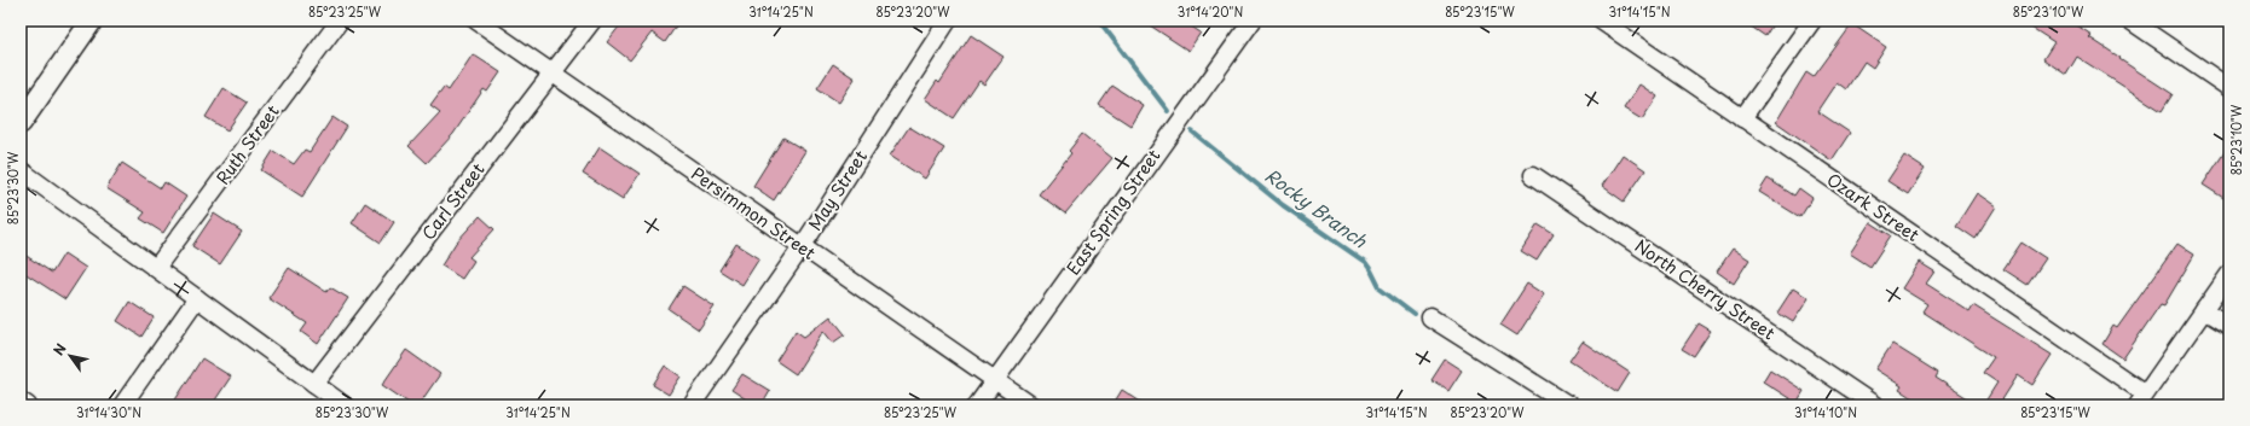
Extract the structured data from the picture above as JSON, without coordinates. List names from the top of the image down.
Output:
{
  "streets": {
    "street": [
      "Ruth Street",
      "May Street",
      "Carl Street",
      "Ozark Street",
      "East Spring Street",
      "Persimmon Street",
      "North Cherry Street"
    ]
  },
  "crossings": [
    ["May Street", "Persimmon Street"],
    ["Carl Street", "Persimmon Street"],
    ["East Spring Street", "Persimmon Street"]
  ],
  "water": ["Rocky Branch"],
  "north": "top left",
  "coordinates": [
    "85°23'25\"W",
    "31°14'25\"N",
    "85°23'20\"W",
    "31°14'20\"N",
    "85°23'15\"W",
    "31°14'15\"N",
    "85°23'10\"W",
    "85°23'30\"W",
    "31°14'30\"N",
    "31°14'10\"N"
  ]
}
